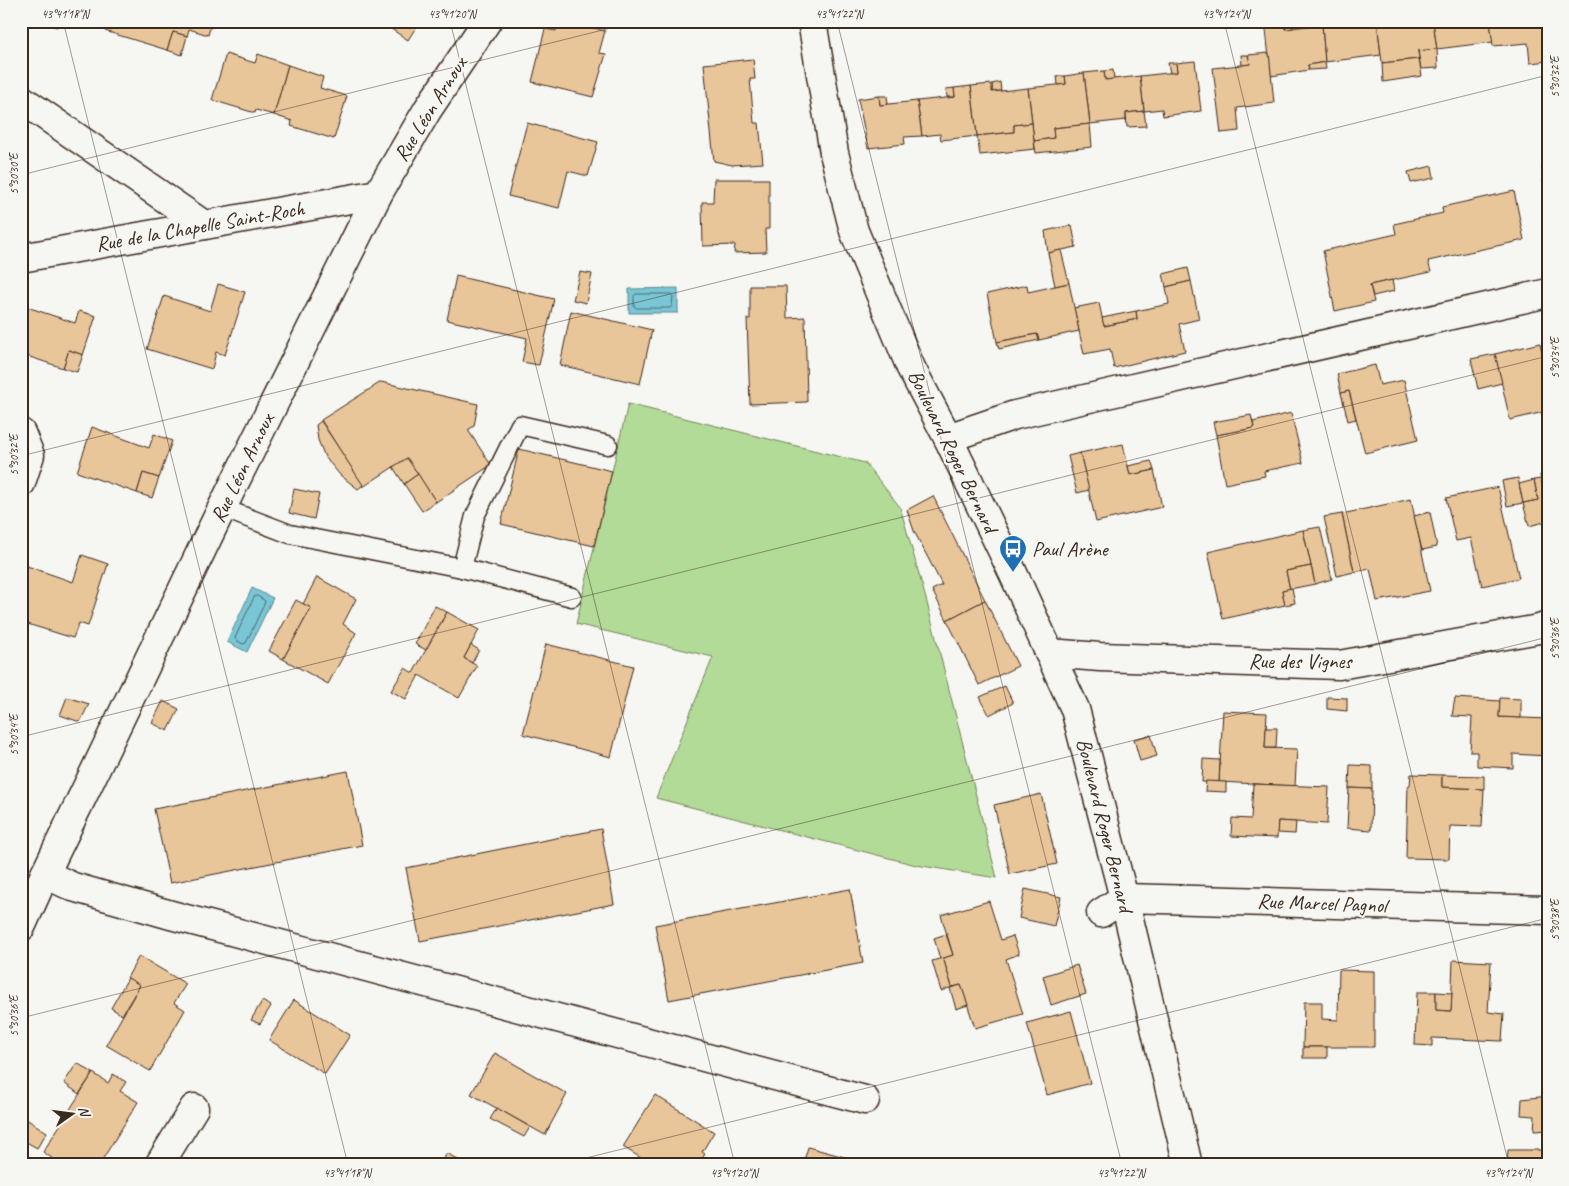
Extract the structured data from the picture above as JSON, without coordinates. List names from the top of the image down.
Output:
{
  "streets": {
    "street": [
      "Rue Léon Arnoux",
      "Rue de la Chapelle Saint-Roch",
      "Boulevard Roger Bernard",
      "Rue des Vignes",
      "Rue Marcel Pagnol"
    ]
  },
  "crossings": [
    ["Rue Léon Arnoux", "Rue de la Chapelle Saint-Roch"],
    ["Boulevard Roger Bernard", "Rue des Vignes"],
    ["Boulevard Roger Bernard", "Rue Marcel Pagnol"]
  ],
  "places": {
    "bus stop": ["Paul Arène"]
  },
  "north": "right",
  "coordinates": [
    "43°41'18\"N",
    "43°41'20\"N",
    "43°41'22\"N",
    "43°41'24\"N",
    "5°30'32\"E",
    "5°30'30\"E",
    "5°30'34\"E",
    "5°30'36\"E",
    "5°30'38\"E"
  ]
}
